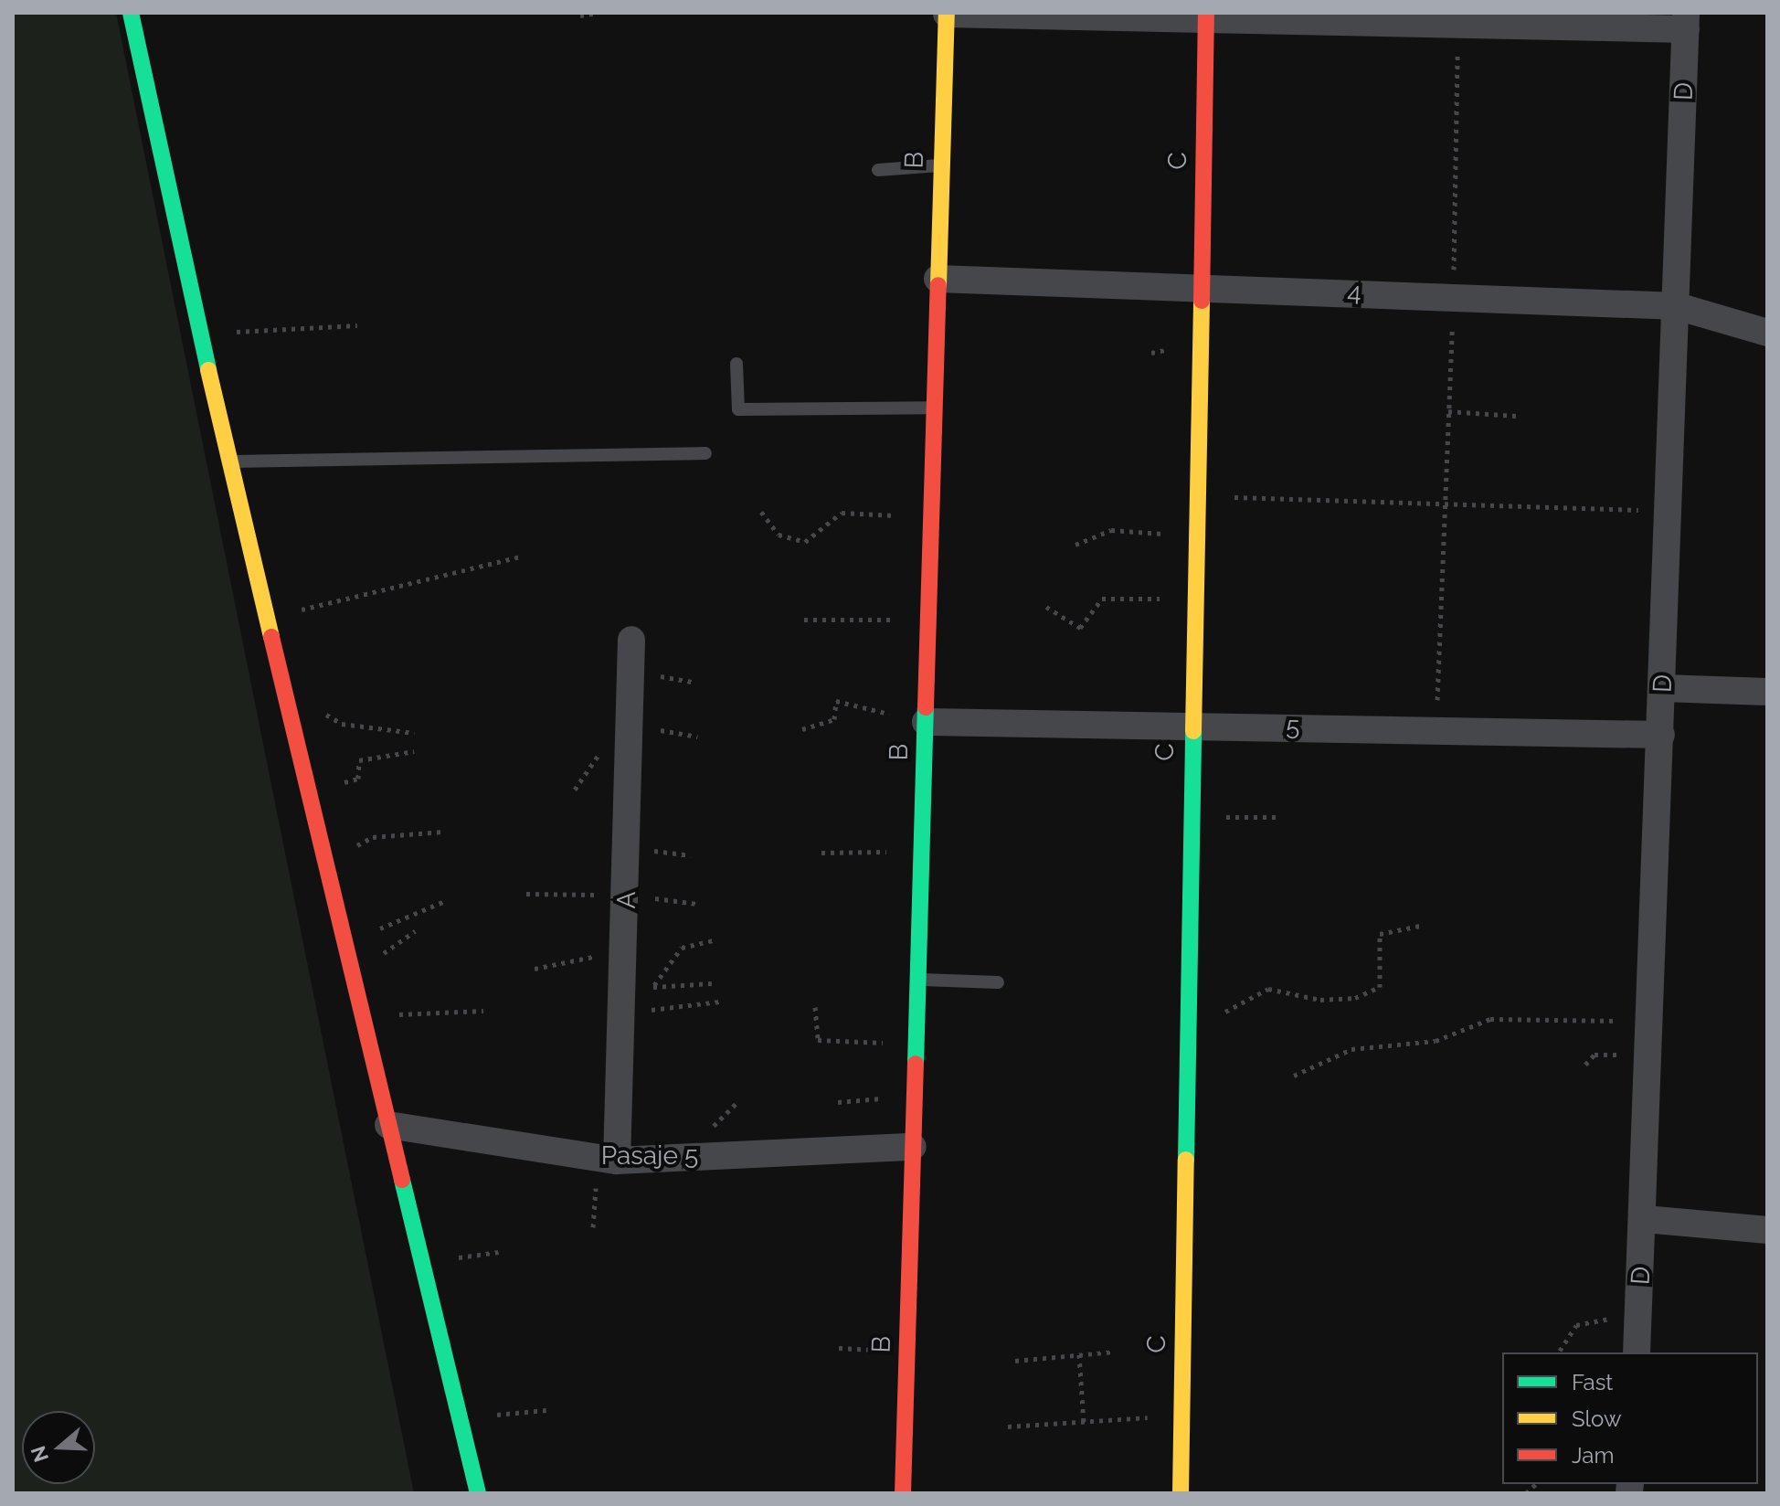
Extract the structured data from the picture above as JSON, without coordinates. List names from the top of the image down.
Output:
{
  "streets": {
    "street": [
      "D",
      "B",
      "C",
      "4",
      "5",
      "A",
      "Pasaje 5"
    ]
  },
  "crossings": [
    ["D", "4"],
    ["D", "5"],
    ["B", "4"],
    ["B", "5"],
    ["B", "Pasaje 5"],
    ["C", "4"],
    ["C", "5"],
    ["A", "Pasaje 5"]
  ],
  "legend": ["Fast", "Slow", "Jam"],
  "north": "left"
}
